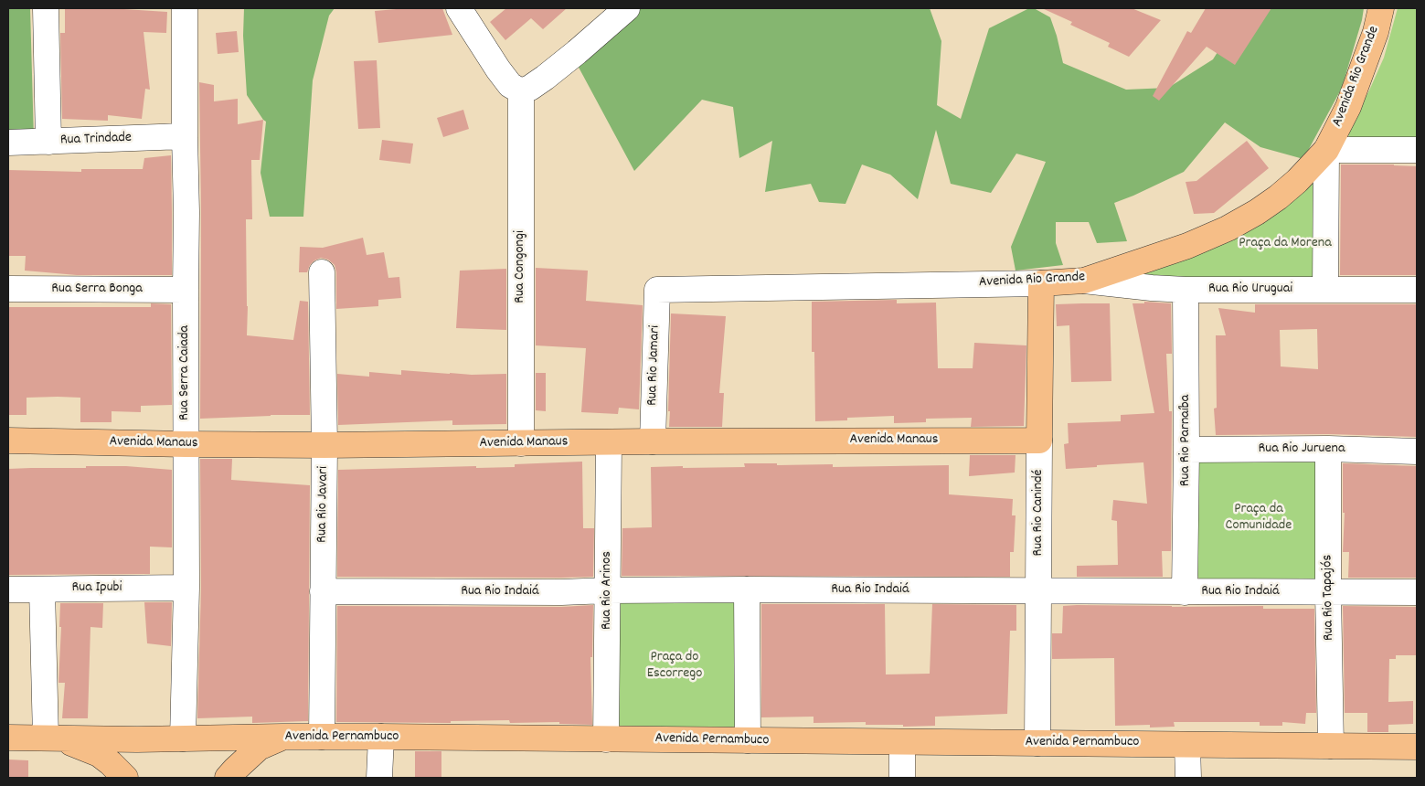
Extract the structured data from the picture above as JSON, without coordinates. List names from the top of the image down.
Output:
{
  "streets": {
    "main road": [
      "Avenida Rio Grande",
      "Avenida Manaus",
      "Rua Rio Canindé",
      "Avenida Pernambuco"
    ],
    "street": [
      "Rua Trindade",
      "Rua Congongi",
      "Rua Serra Bonga",
      "Rua Rio Uruguai",
      "Rua Rio Jamari",
      "Rua Serra Caiada",
      "Rua Rio Parnaíba",
      "Rua Rio Juruena",
      "Rua Rio Javari",
      "Rua Ipubi",
      "Rua Rio Arinos",
      "Rua Rio Indaiá",
      "Rua Rio Tapajós"
    ]
  },
  "crossings": [
    ["Avenida Rio Grande", "Rua Rio Uruguai"],
    ["Avenida Rio Grande", "Rua Rio Jamari"],
    ["Avenida Rio Grande", "Rua Rio Canindé"],
    ["Rua Trindade", "Rua Serra Caiada"],
    ["Rua Congongi", "Avenida Manaus"],
    ["Rua Serra Bonga", "Rua Serra Caiada"],
    ["Rua Rio Uruguai", "Rua Rio Parnaíba"],
    ["Rua Rio Jamari", "Avenida Manaus"],
    ["Rua Serra Caiada", "Avenida Manaus"],
    ["Rua Serra Caiada", "Rua Ipubi"],
    ["Rua Serra Caiada", "Avenida Pernambuco"],
    ["Avenida Manaus", "Rua Rio Javari"],
    ["Avenida Manaus", "Rua Rio Canindé"],
    ["Avenida Manaus", "Rua Rio Arinos"],
    ["Rua Rio Parnaíba", "Rua Rio Juruena"],
    ["Rua Rio Parnaíba", "Rua Rio Indaiá"],
    ["Rua Rio Juruena", "Rua Rio Tapajós"],
    ["Rua Rio Javari", "Rua Rio Indaiá"],
    ["Rua Rio Javari", "Avenida Pernambuco"],
    ["Rua Rio Canindé", "Rua Rio Indaiá"],
    ["Rua Rio Canindé", "Avenida Pernambuco"],
    ["Rua Rio Arinos", "Rua Rio Indaiá"],
    ["Rua Rio Arinos", "Avenida Pernambuco"],
    ["Rua Rio Indaiá", "Rua Rio Tapajós"],
    ["Rua Rio Tapajós", "Avenida Pernambuco"]
  ],
  "parks": ["Praça da Morena", "Praça da Comunidade", "Praça do Escorrego"]
}
